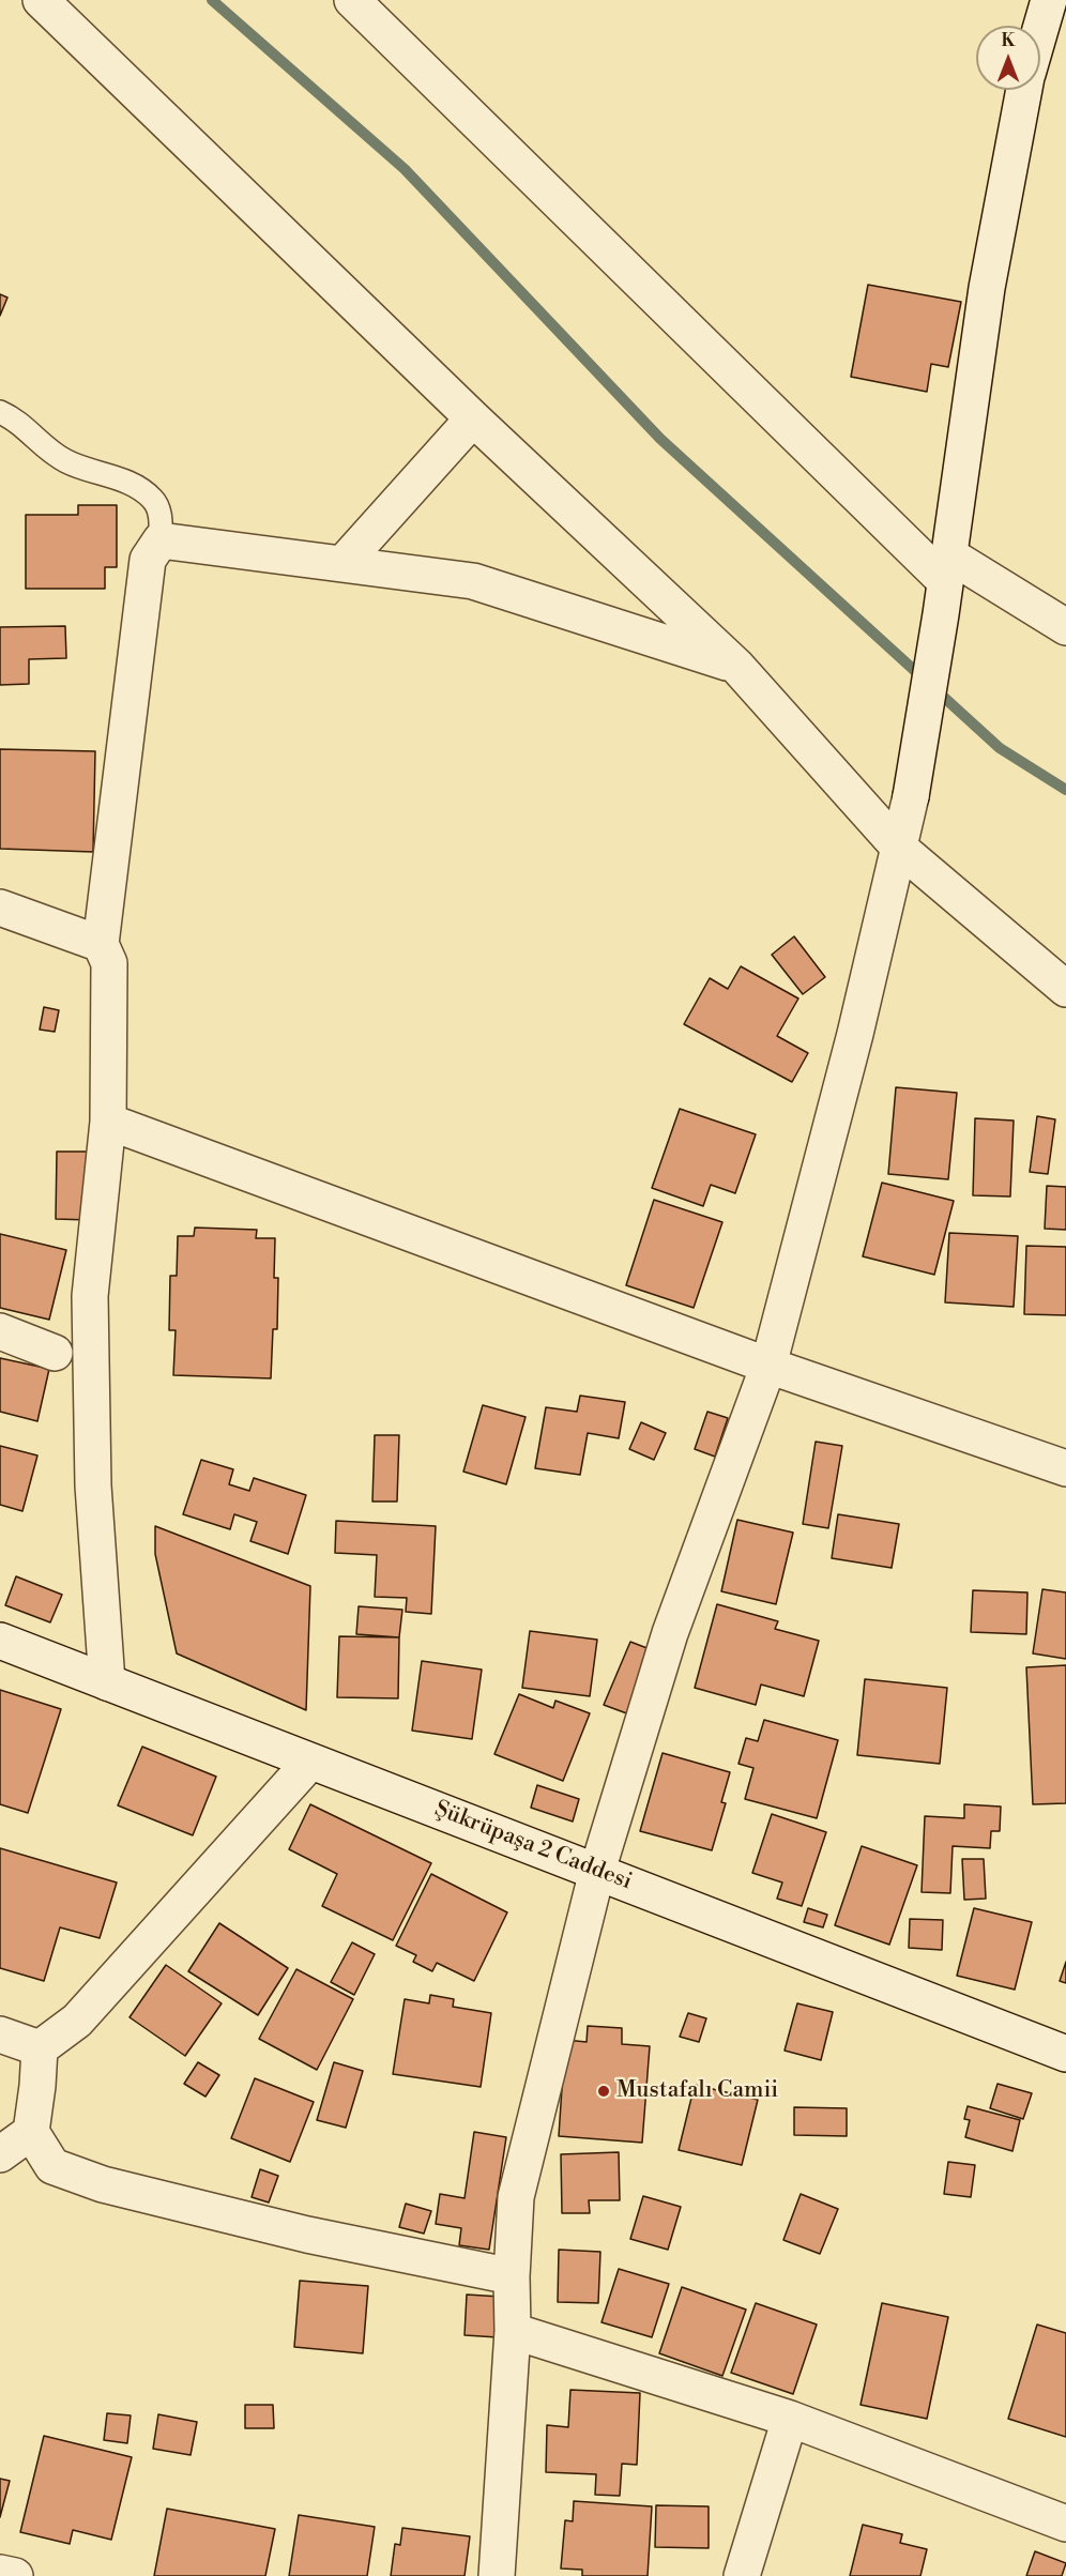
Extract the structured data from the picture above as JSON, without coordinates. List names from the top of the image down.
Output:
{
  "streets": {
    "street": ["Şükrüpaşa 2 Caddesi"]
  },
  "places": ["Mustafalı Camii"],
  "north": "top"
}
